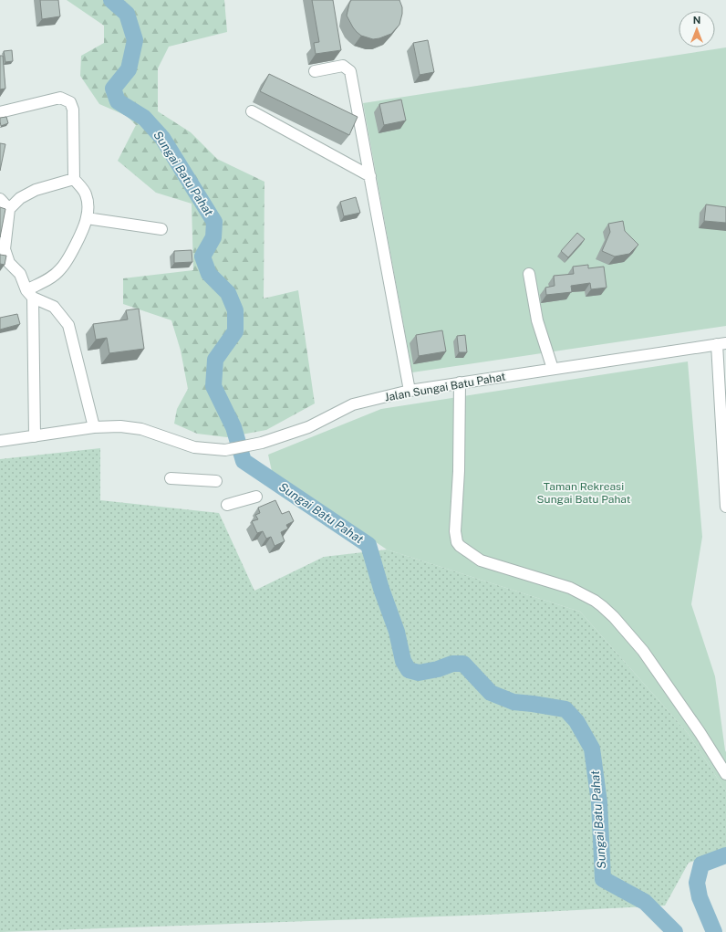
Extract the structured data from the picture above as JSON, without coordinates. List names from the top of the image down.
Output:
{
  "streets": {
    "street": ["Jalan Sungai Batu Pahat"]
  },
  "water": ["Sungai Batu Pahat"],
  "parks": ["Taman Rekreasi Sungai Batu Pahat"],
  "north": "top"
}
